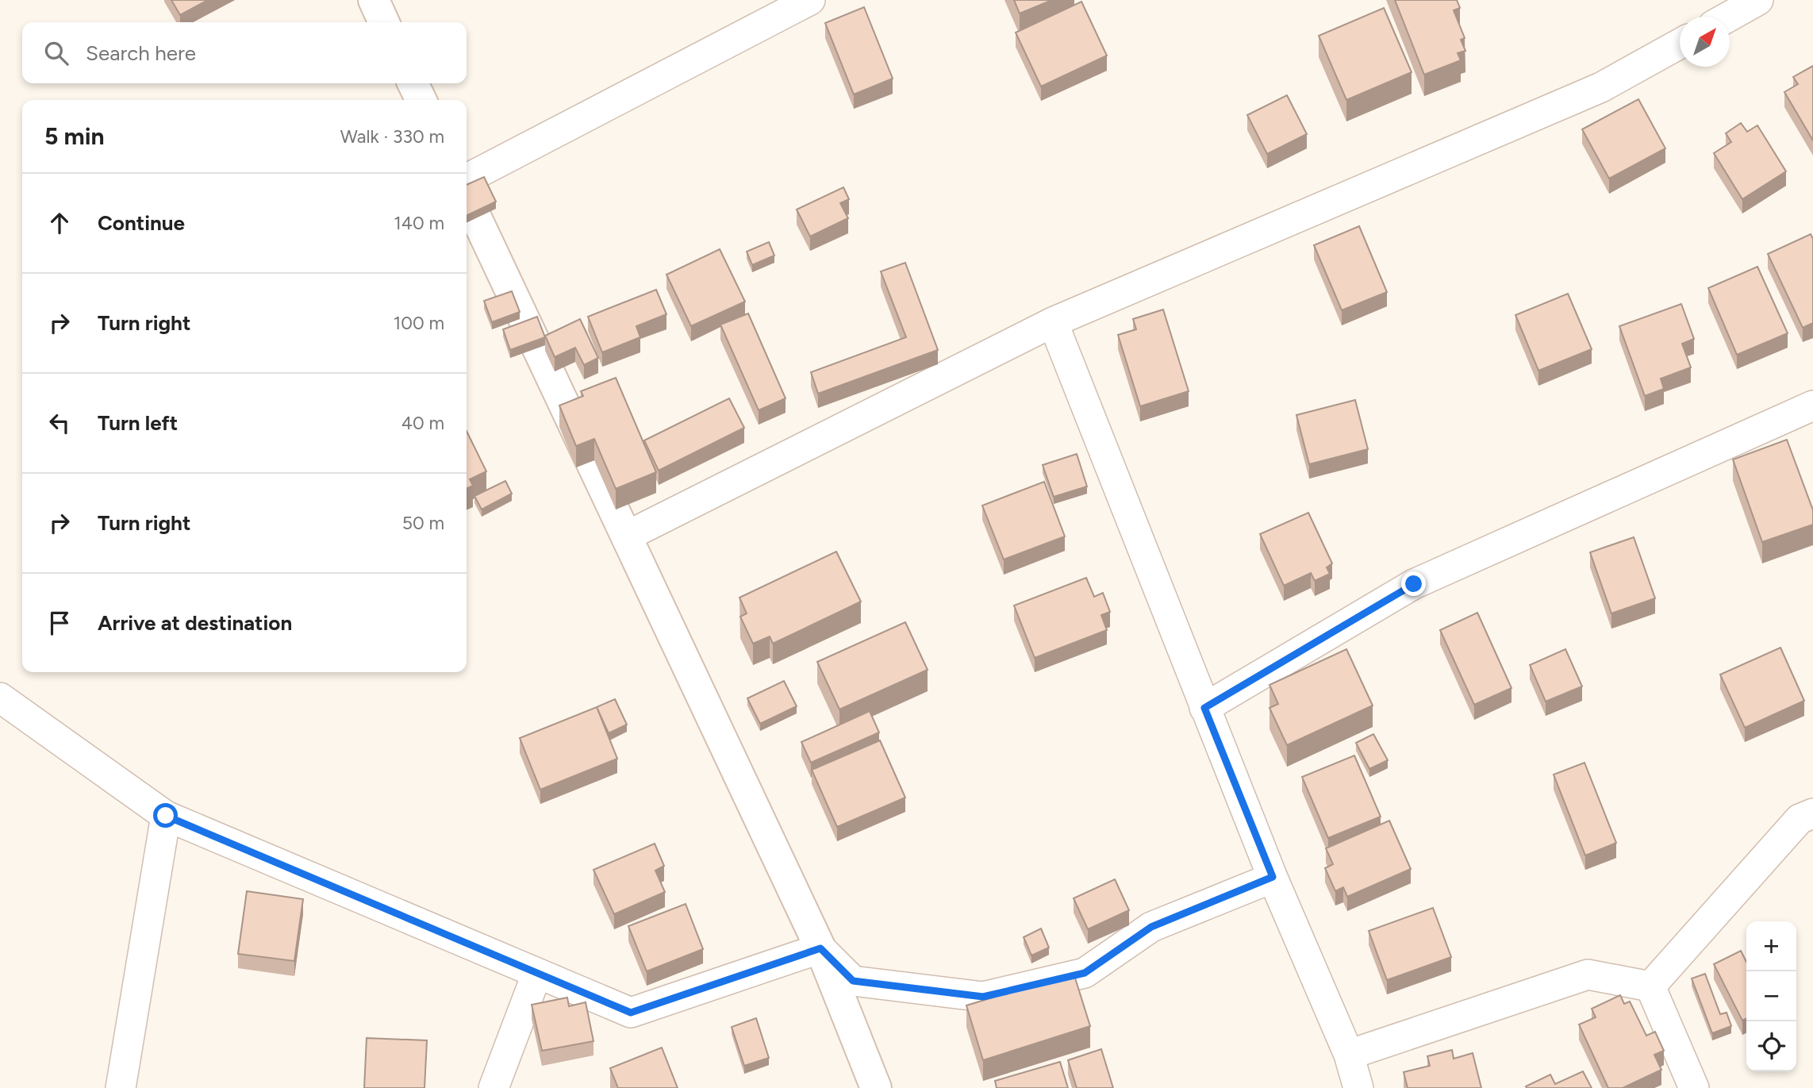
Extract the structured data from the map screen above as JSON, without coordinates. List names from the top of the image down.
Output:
{
  "north": "top right",
  "page": {
    "search": "Search here",
    "heading": ["5 min", "Walk · 330 m"],
    "list": [
      ["Continue", "140 m"],
      ["Turn right", "100 m"],
      ["Turn left", "40 m"],
      ["Turn right", "50 m"],
      "Arrive at destination"
    ],
    "map_buttons": ["+", "−"]
  }
}
